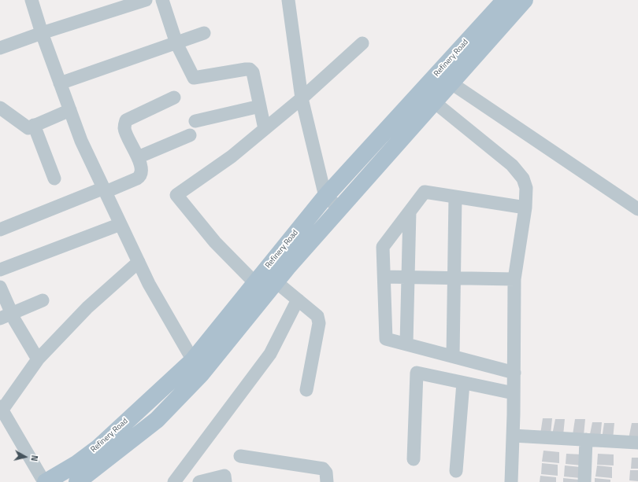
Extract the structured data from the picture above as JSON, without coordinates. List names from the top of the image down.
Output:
{
  "streets": {
    "main road": ["Refinery Road"]
  },
  "north": "right"
}
